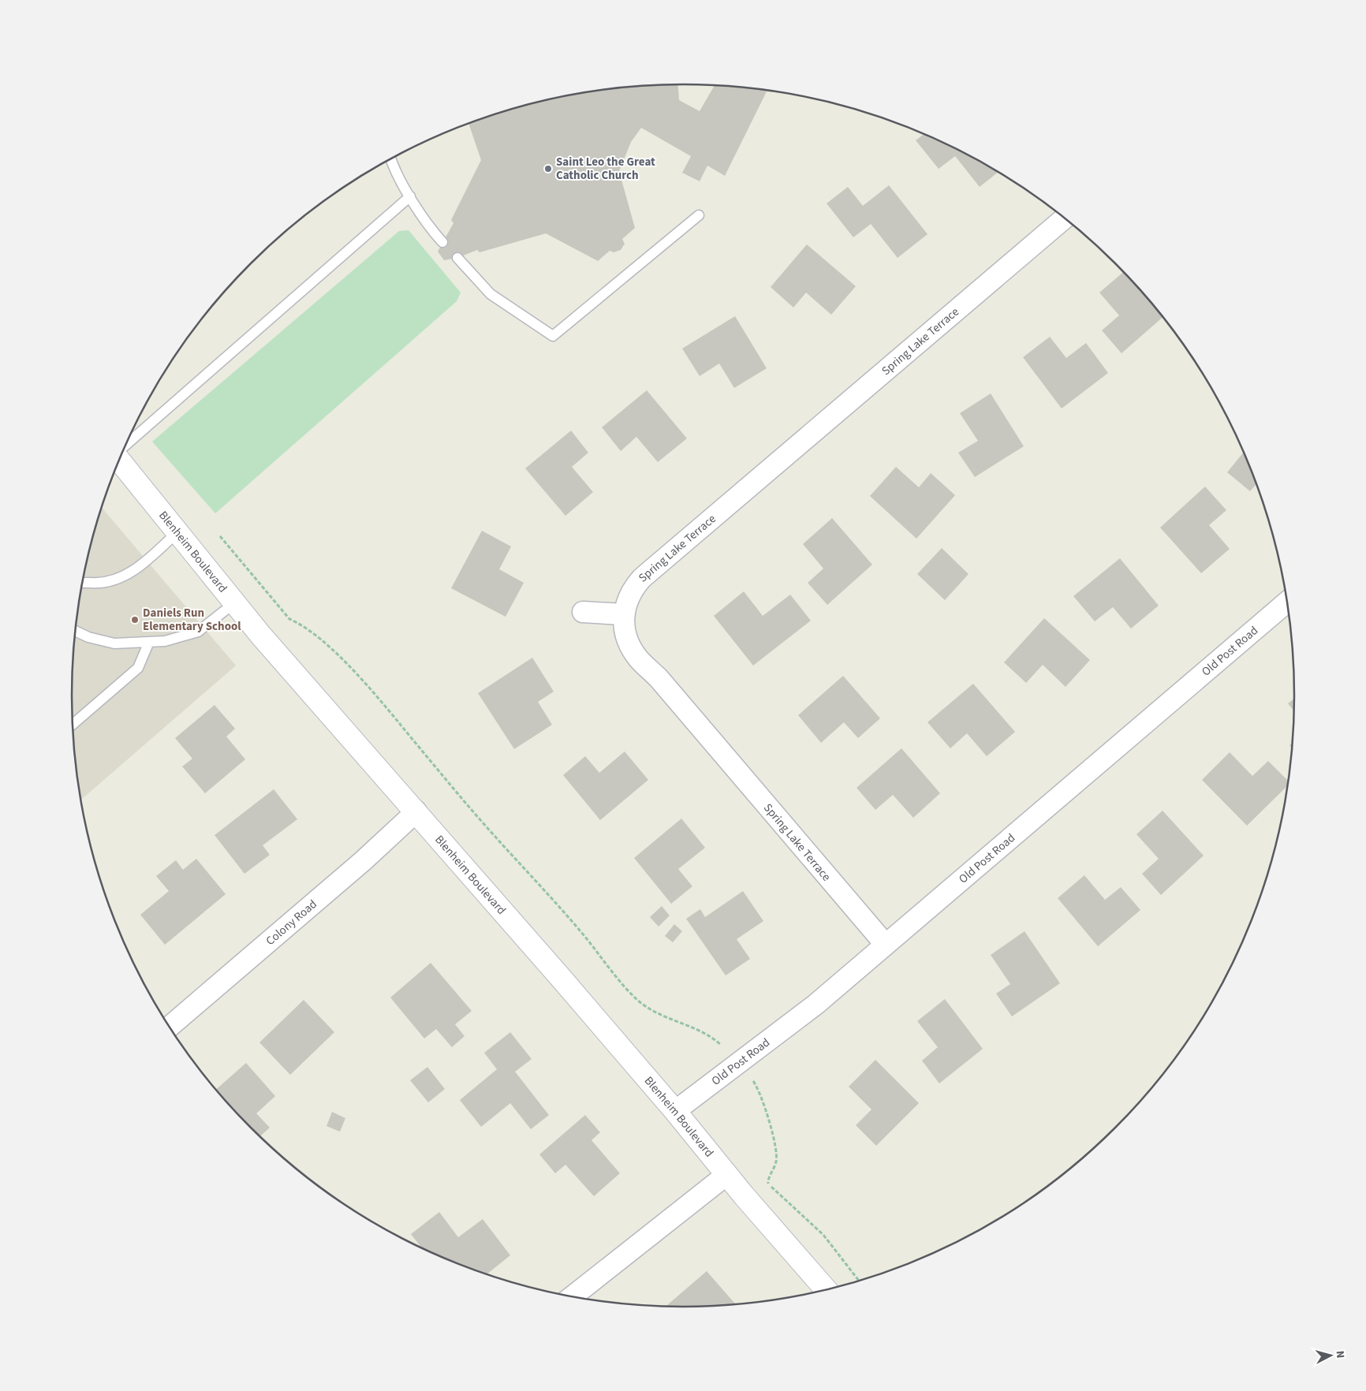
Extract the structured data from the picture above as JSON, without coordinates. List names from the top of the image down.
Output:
{
  "streets": {
    "main road": ["Blenheim Boulevard"],
    "street": ["Spring Lake Terrace", "Old Post Road", "Colony Road"]
  },
  "crossings": [
    ["Spring Lake Terrace", "Old Post Road"],
    ["Blenheim Boulevard", "Old Post Road"],
    ["Blenheim Boulevard", "Colony Road"]
  ],
  "places": ["Saint Leo the Great Catholic Church", "Daniels Run Elementary School"],
  "north": "right"
}
